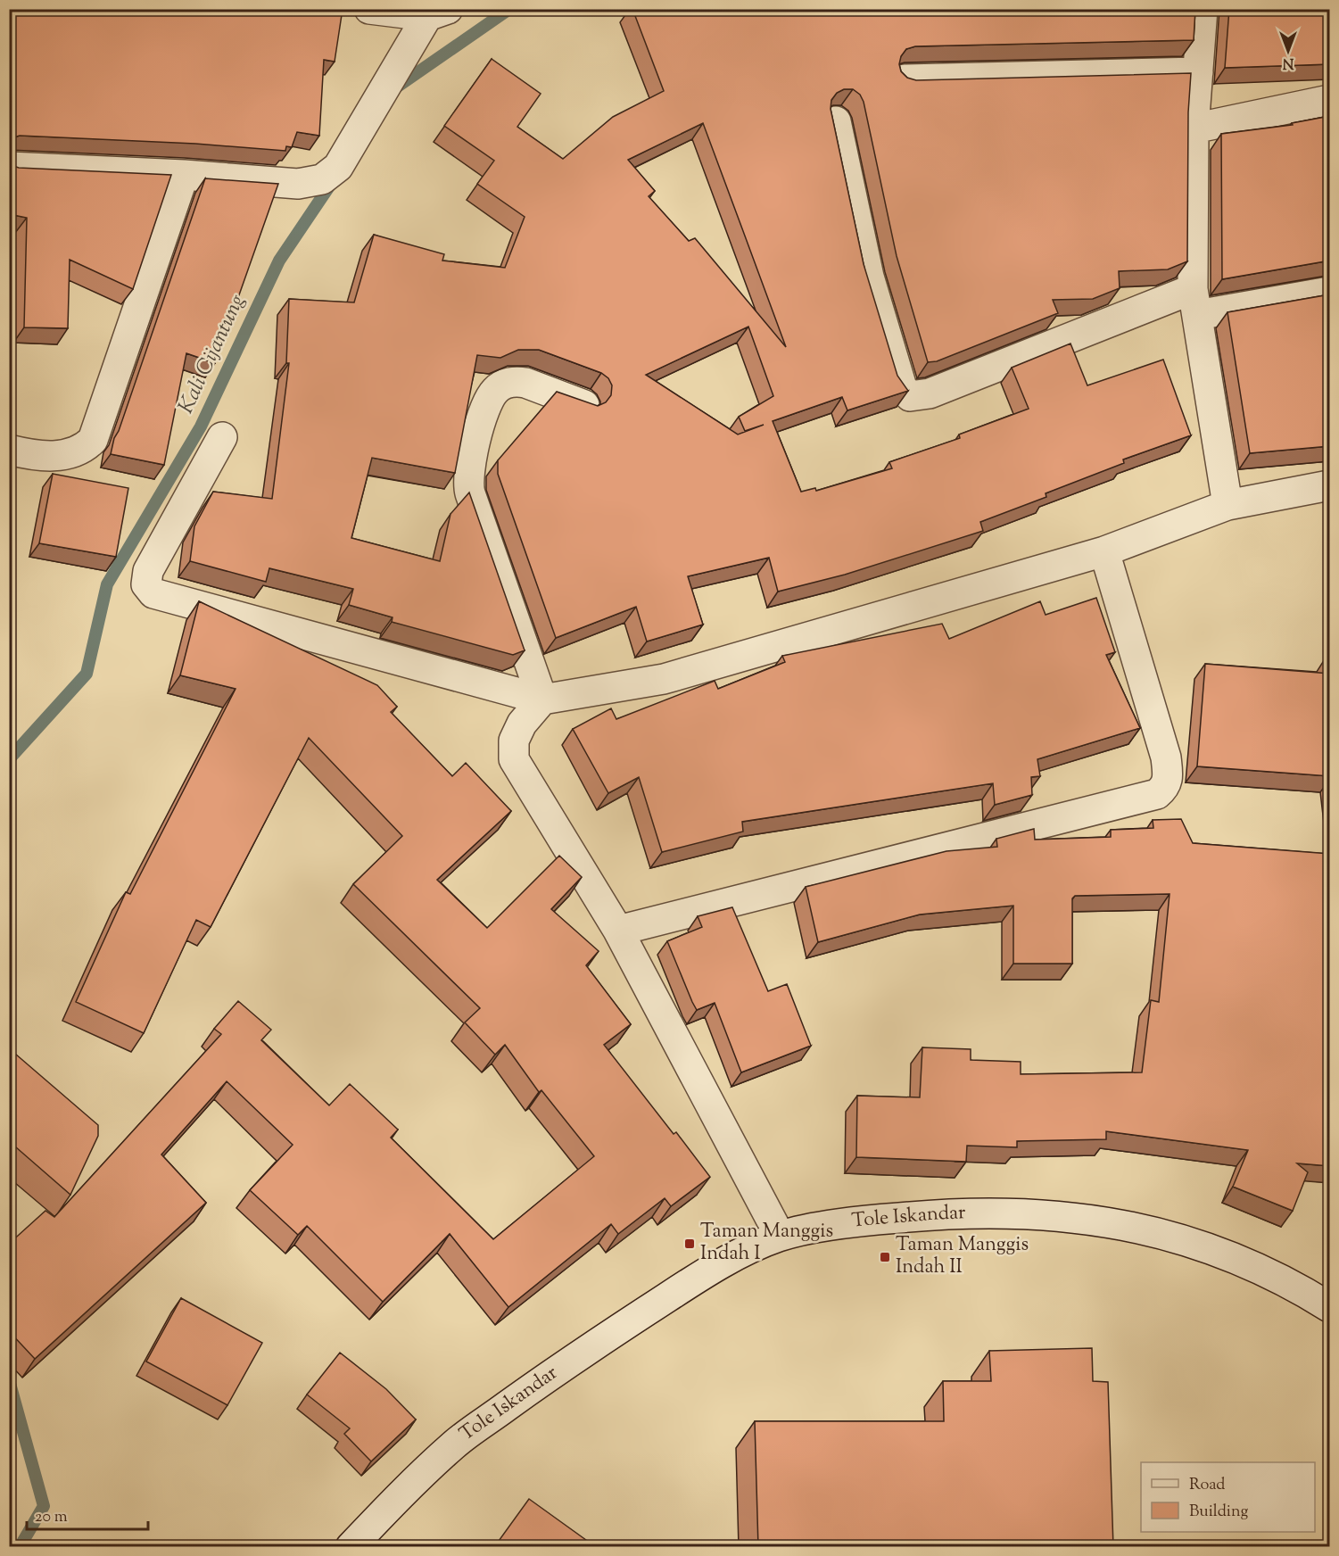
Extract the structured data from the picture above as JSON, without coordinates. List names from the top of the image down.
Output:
{
  "streets": {
    "street": ["Tole Iskandar"]
  },
  "water": ["Kali Cijantung"],
  "places": {
    "transit": ["Taman Manggis Indah I", "Taman Manggis Indah II"]
  },
  "legend": ["Road", "Building"],
  "scale_bar": "20 m",
  "north": "bottom"
}
